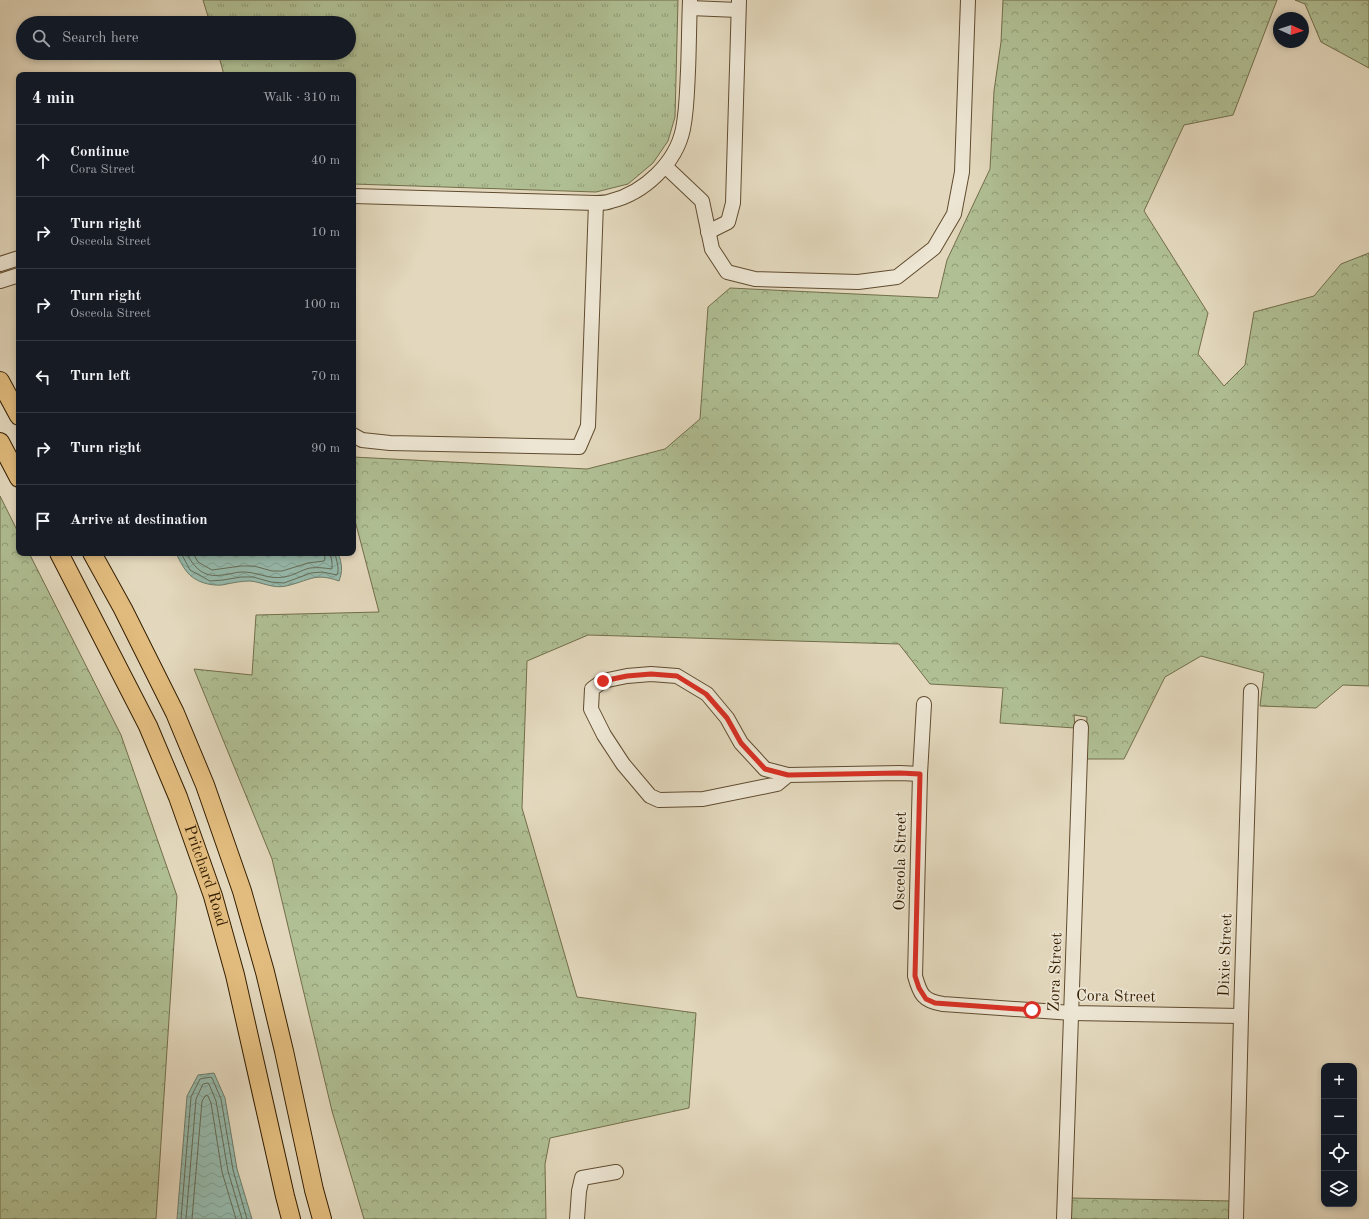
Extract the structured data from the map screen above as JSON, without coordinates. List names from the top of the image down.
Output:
{
  "streets": {
    "main road": ["Pritchard Road"],
    "street": [
      "Osceola Street",
      "Dixie Street",
      "Zora Street",
      "Cora Street"
    ]
  },
  "crossings": [
    ["Osceola Street", "Cora Street"],
    ["Dixie Street", "Cora Street"],
    ["Zora Street", "Cora Street"]
  ],
  "north": "right",
  "page": {
    "search": "Search here",
    "heading": ["4 min", "Walk · 310 m"],
    "list": [
      ["Continue", "Cora Street", "40 m"],
      ["Turn right", "Osceola Street", "10 m"],
      ["Turn right", "Osceola Street", "100 m"],
      ["Turn left", "70 m"],
      ["Turn right", "90 m"],
      "Arrive at destination"
    ],
    "map_buttons": ["+", "−"]
  }
}
